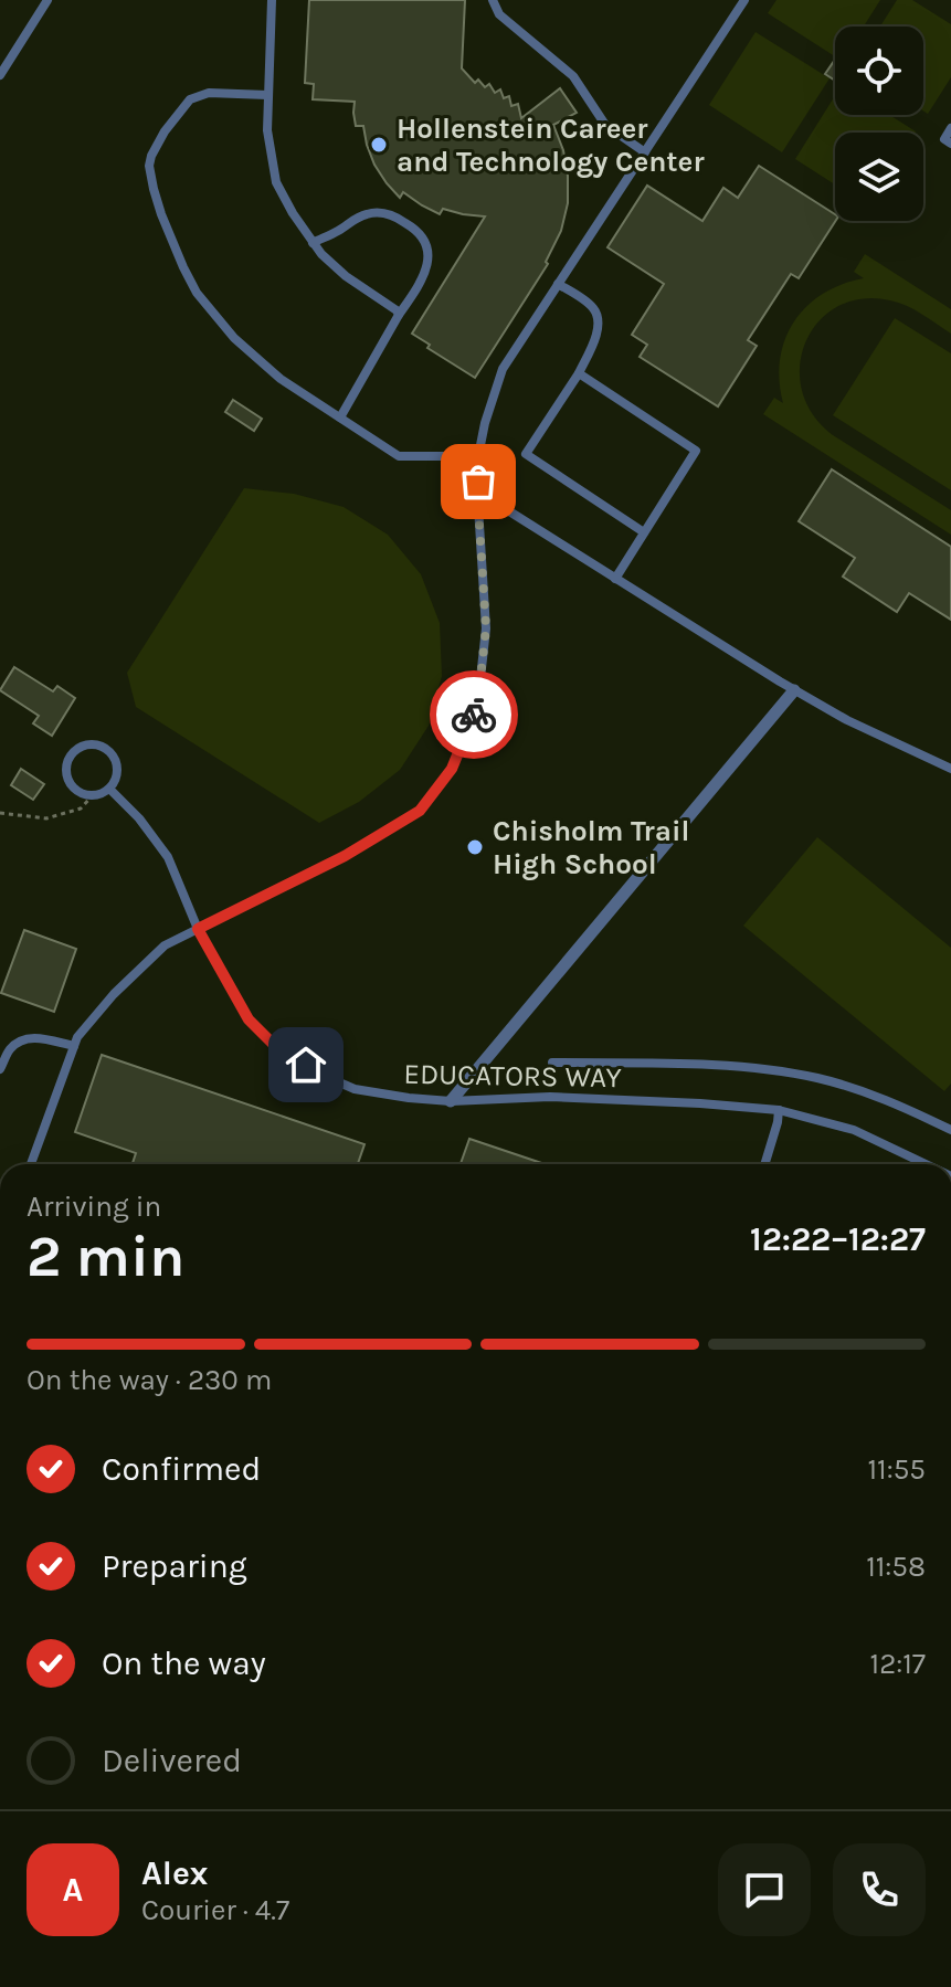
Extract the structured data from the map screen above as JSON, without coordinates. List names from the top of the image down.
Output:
{
  "streets": {
    "lane": ["EDUCATORS WAY"]
  },
  "places": ["Hollenstein Career and Technology Center", "Chisholm Trail High School"],
  "page": {
    "heading": ["2 min", "Arriving in", "12:22–12:27"],
    "panel": ["Alex", "Courier · 4.7"],
    "bar": "On the way · 230 m",
    "list": [
      ["Confirmed", "11:55"],
      ["Preparing", "11:58"],
      ["On the way", "12:17"],
      "Delivered"
    ],
    "round": "A"
  }
}
